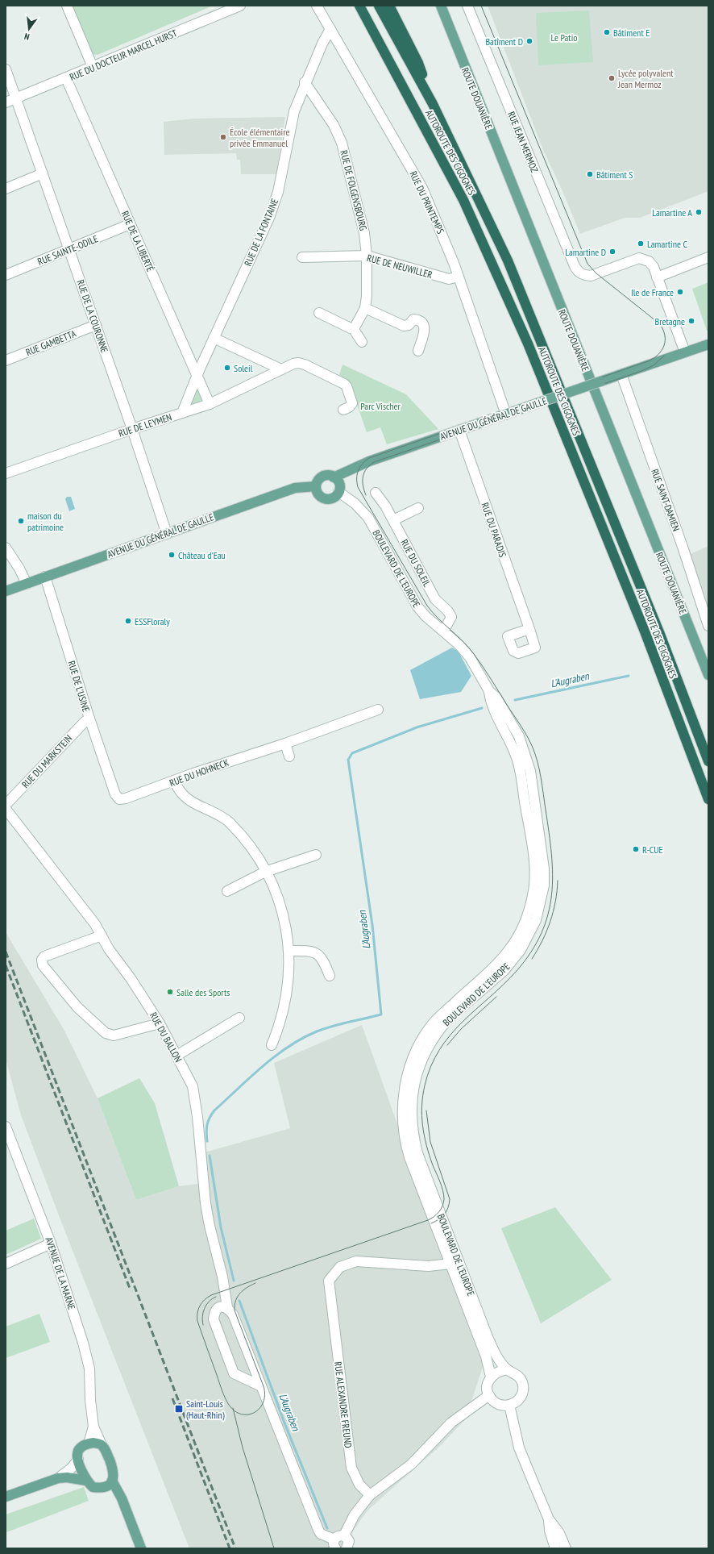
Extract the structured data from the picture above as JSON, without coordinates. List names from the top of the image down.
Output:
{
  "streets": {
    "highway": ["AUTOROUTE DES CIGOGNES"],
    "main road": ["ROUTE DOUANIÈRE", "AVENUE DU GÉNÉRAL DE GAULLE"],
    "street": [
      "RUE DU DOCTEUR MARCEL HURST",
      "RUE JEAN MERMOZ",
      "RUE DE FOLGENSBOURG",
      "RUE DU PRINTEMPS",
      "RUE DE LA FONTAINE",
      "RUE DE LA LIBERTÉ",
      "RUE SAINTE-ODILE",
      "RUE DE NEUWILLER",
      "RUE DE LA COURONNE",
      "RUE GAMBETTA",
      "RUE DE LEYMEN",
      "RUE SAINT-DAMIEN",
      "RUE DU PARADIS",
      "RUE DU SOLEIL",
      "BOULEVARD DE L'EUROPE",
      "RUE DE L'USINE",
      "RUE DU MARKSTEIN",
      "RUE DU HOHNECK",
      "RUE DU BALLON",
      "AVENUE DE LA MARNE",
      "RUE ALEXANDRE FREUND"
    ]
  },
  "crossings": [
    ["RUE DU DOCTEUR MARCEL HURST", "RUE DE LA LIBERTÉ"],
    ["RUE DU DOCTEUR MARCEL HURST", "RUE DE LA COURONNE"],
    ["RUE DE FOLGENSBOURG", "RUE DE LA FONTAINE"],
    ["RUE DE FOLGENSBOURG", "RUE DE NEUWILLER"],
    ["RUE DU PRINTEMPS", "RUE DE LA FONTAINE"],
    ["RUE DU PRINTEMPS", "RUE DE NEUWILLER"],
    ["RUE DU PRINTEMPS", "AVENUE DU GÉNÉRAL DE GAULLE"],
    ["RUE DE LA FONTAINE", "RUE DE LA LIBERTÉ"],
    ["RUE DE LA FONTAINE", "RUE DE LEYMEN"],
    ["RUE DE LA LIBERTÉ", "RUE SAINTE-ODILE"],
    ["RUE DE LA LIBERTÉ", "RUE DE LEYMEN"],
    ["RUE SAINTE-ODILE", "RUE DE LA COURONNE"],
    ["RUE DE LA COURONNE", "RUE GAMBETTA"],
    ["RUE DE LA COURONNE", "AVENUE DU GÉNÉRAL DE GAULLE"],
    ["RUE DE LA COURONNE", "RUE DE LEYMEN"],
    ["AVENUE DU GÉNÉRAL DE GAULLE", "RUE SAINT-DAMIEN"],
    ["AVENUE DU GÉNÉRAL DE GAULLE", "RUE DU PARADIS"],
    ["AVENUE DU GÉNÉRAL DE GAULLE", "BOULEVARD DE L'EUROPE"],
    ["AVENUE DU GÉNÉRAL DE GAULLE", "RUE DE L'USINE"],
    ["RUE DU SOLEIL", "BOULEVARD DE L'EUROPE"],
    ["BOULEVARD DE L'EUROPE", "RUE ALEXANDRE FREUND"],
    ["RUE DE L'USINE", "RUE DU MARKSTEIN"],
    ["RUE DE L'USINE", "RUE DU HOHNECK"]
  ],
  "water": ["L'Augraben"],
  "parks": ["Le Patio", "Parc Vischer"],
  "places": {
    "other": [
      "Bâtiment E",
      "Batîment D",
      "Lycée polyvalent Jean Mermoz",
      "École élémentaire privée Emmanuel",
      "Bâtiment S",
      "Lamartine A",
      "Lamartine C",
      "Lamartine D",
      "Ile de France",
      "Bretagne",
      "Soleil",
      "maison du patrimoine",
      "Château d'Eau",
      "ESSFloraly",
      "R-CUE",
      "Salle des Sports"
    ],
    "transit": ["Saint-Louis (Haut-Rhin)"]
  },
  "north": "bottom"
}
